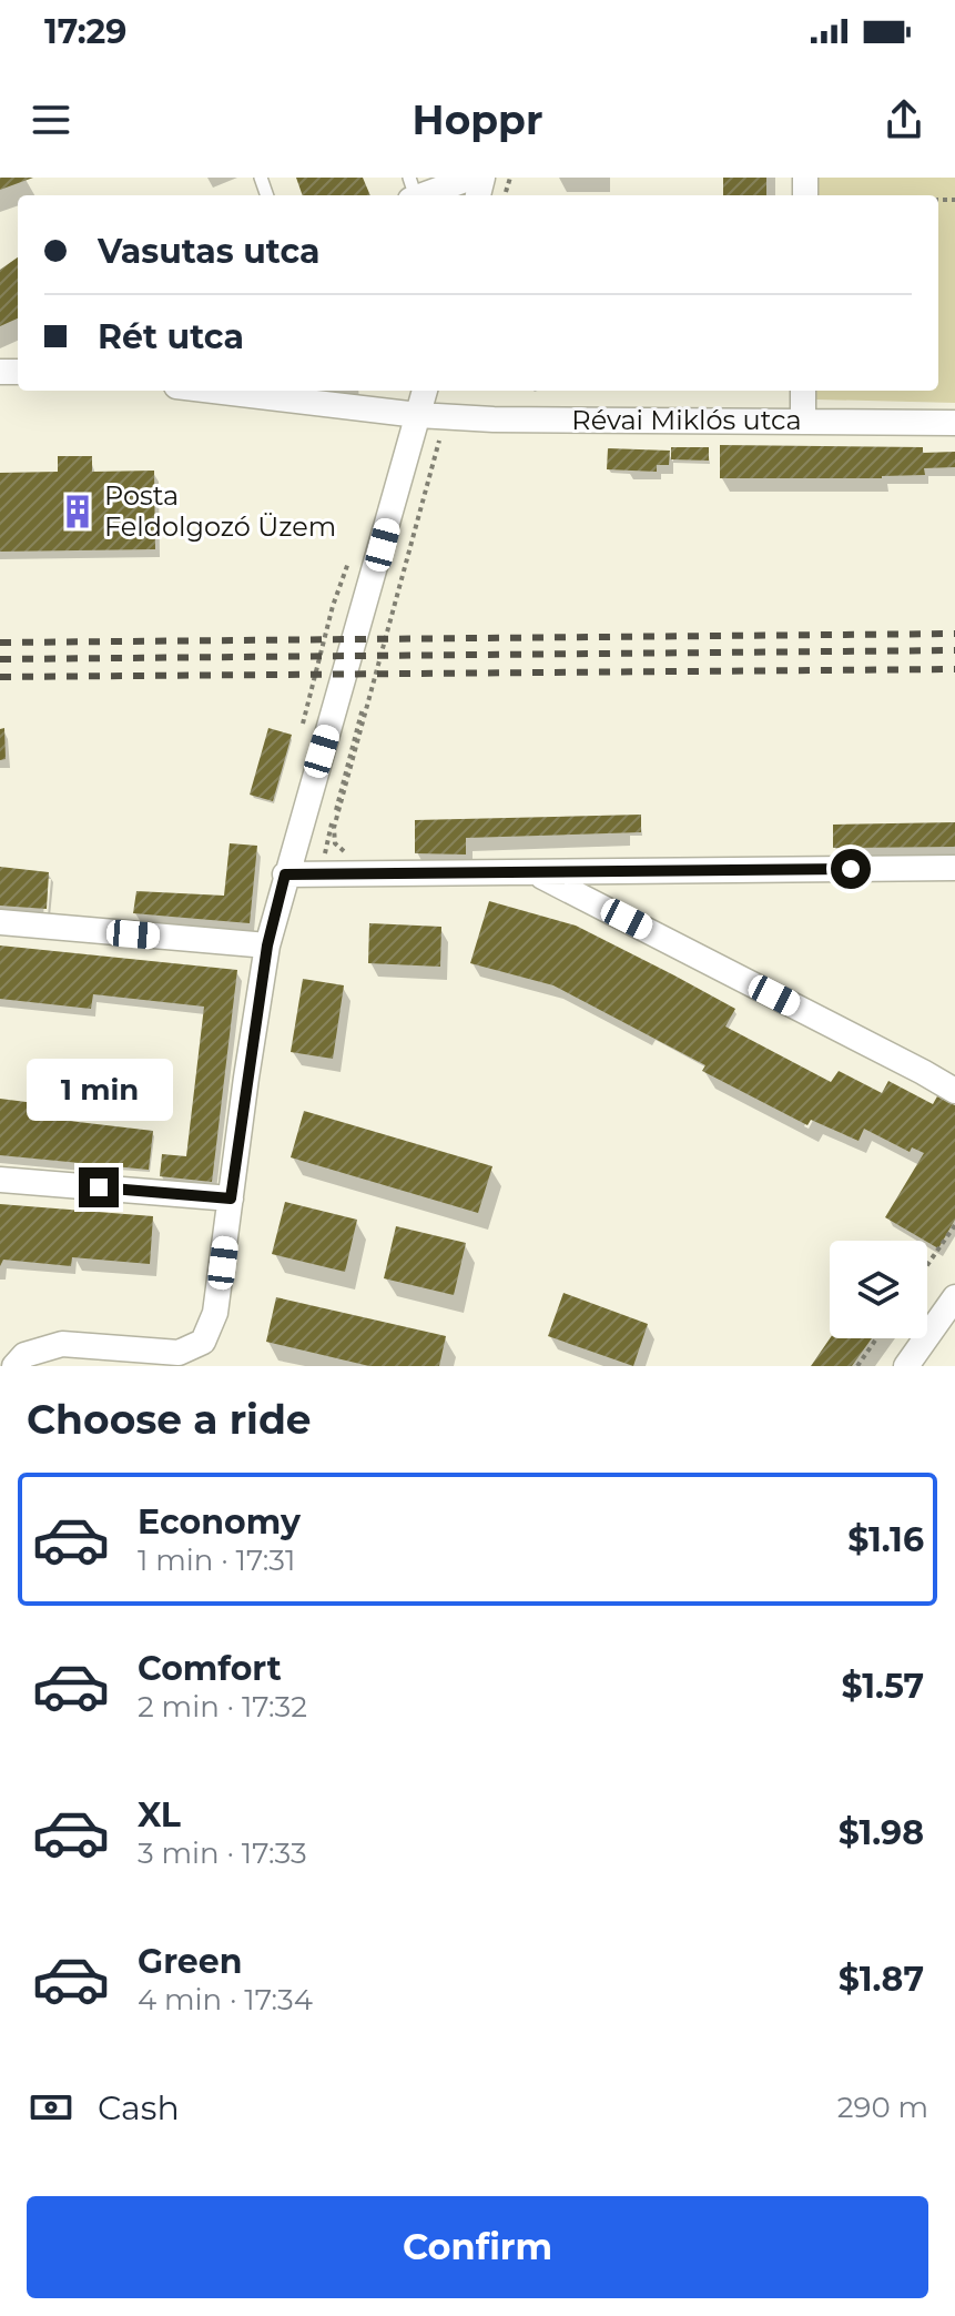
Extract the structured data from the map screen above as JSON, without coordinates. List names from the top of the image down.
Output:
{
  "streets": {
    "street": ["Révai Miklós utca"]
  },
  "places": {
    "building": ["Posta Feldolgozó Üzem"]
  },
  "page": {
    "status": "17:29",
    "header": "Hoppr",
    "banner": ["Vasutas utca", "Rét utca"],
    "bubble": "1 min",
    "heading": "Choose a ride",
    "list": [
      {
        "name": "Economy",
        "note": "1 min · 17:31",
        "value": "$1.16"
      },
      {
        "name": "Comfort",
        "note": "2 min · 17:32",
        "value": "$1.57"
      },
      {
        "name": "XL",
        "note": "3 min · 17:33",
        "value": "$1.98"
      },
      {
        "name": "Green",
        "note": "4 min · 17:34",
        "value": "$1.87"
      }
    ],
    "pay": ["Cash", "290 m"],
    "buttons": "Confirm"
  }
}
